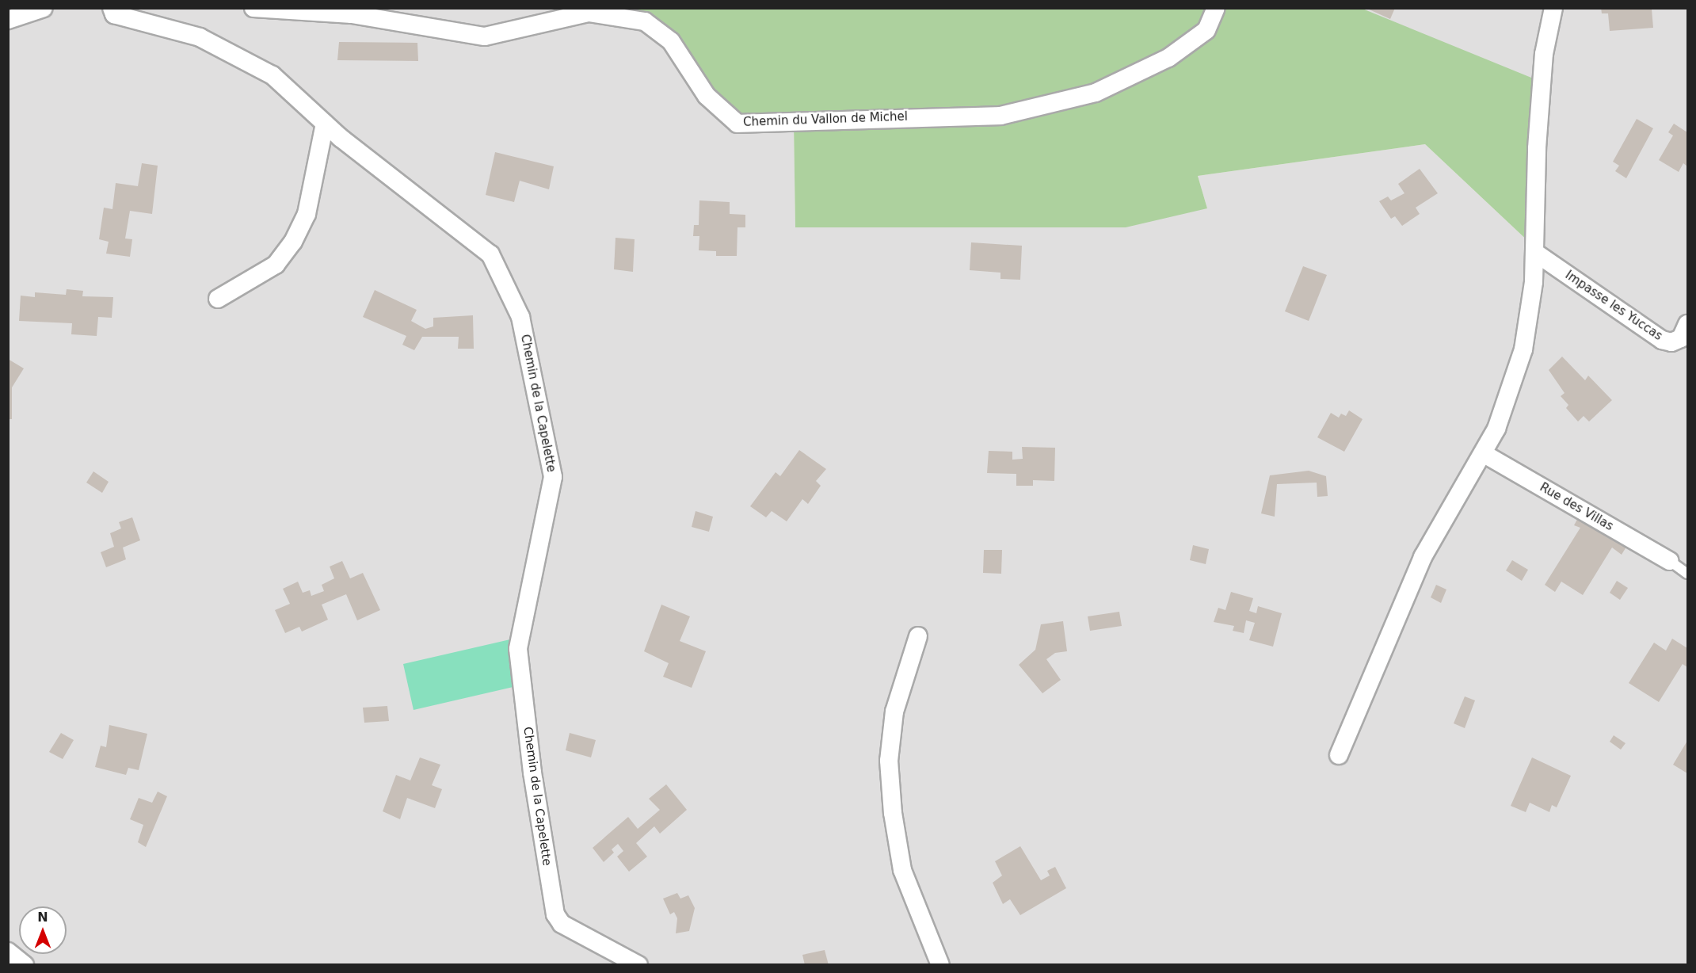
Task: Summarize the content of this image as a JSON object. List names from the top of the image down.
{
  "streets": {
    "street": [
      "Chemin du Vallon de Michel",
      "Impasse les Yuccas",
      "Chemin de la Capelette",
      "Rue des Villas"
    ]
  },
  "north": "top"
}
